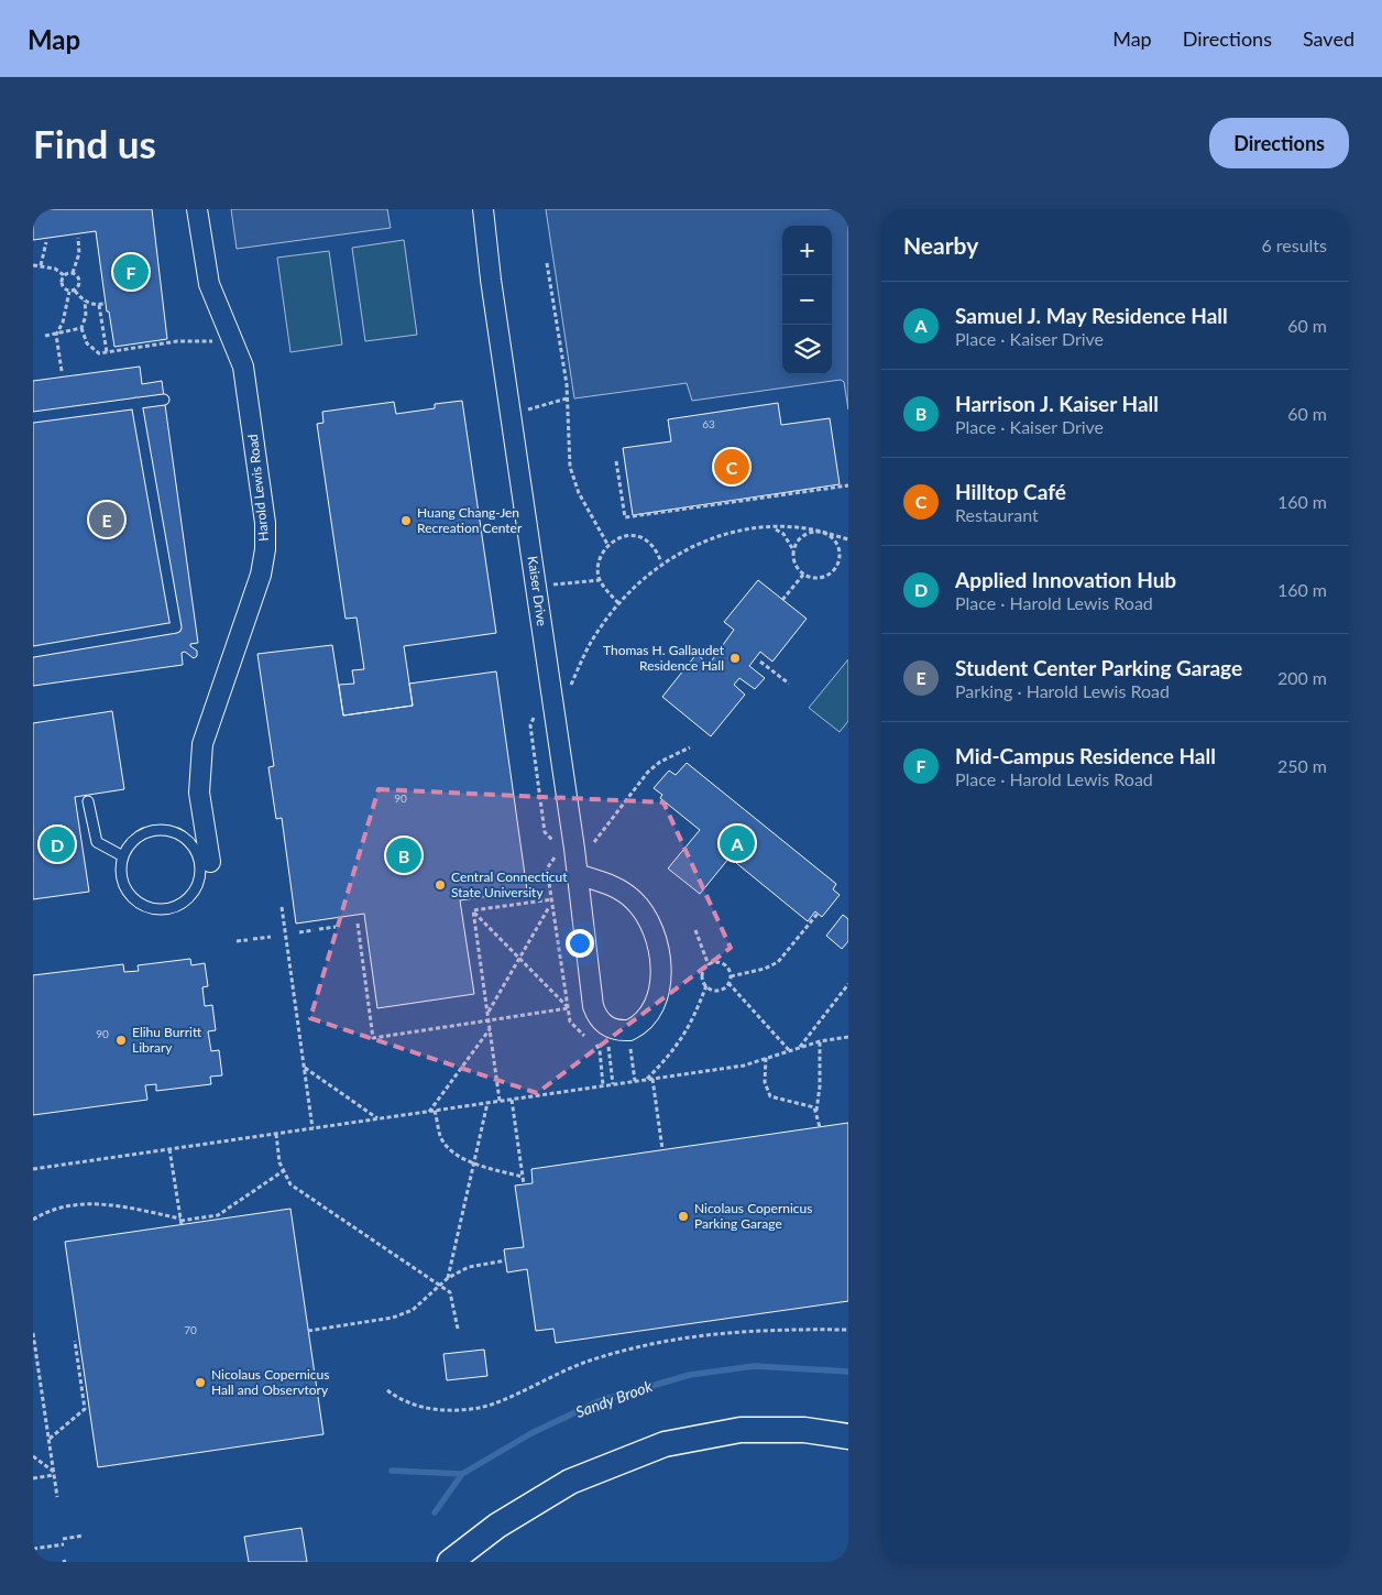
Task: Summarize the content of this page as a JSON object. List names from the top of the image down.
{
  "streets": {
    "street": ["Harold Lewis Road", "Kaiser Drive"]
  },
  "water": ["Sandy Brook"],
  "places": [
    "Huang Chang-Jen Recreation Center",
    "Thomas H. Gallaudet Residence Hall",
    "Central Connecticut State University",
    "Elihu Burritt Library",
    "Nicolaus Copernicus Parking Garage",
    "Nicolaus Copernicus Hall and Observtory"
  ],
  "house_numbers": [
    "63",
    "90",
    "90",
    "70"
  ],
  "page": {
    "header": "Map",
    "nav": ["Map", "Directions", "Saved"],
    "buttons": "Directions",
    "title": "Find us",
    "heading": ["Nearby", "6 results"],
    "map_buttons": ["+", "−"],
    "pins": [
      "F",
      "C",
      "E",
      "A",
      "D",
      "B"
    ],
    "list": [
      {
        "mark": "A",
        "name": "Samuel J. May Residence Hall",
        "note": "Place · Kaiser Drive",
        "value": "60 m"
      },
      {
        "mark": "B",
        "name": "Harrison J. Kaiser Hall",
        "note": "Place · Kaiser Drive",
        "value": "60 m"
      },
      {
        "mark": "C",
        "name": "Hilltop Café",
        "note": "Restaurant",
        "value": "160 m"
      },
      {
        "mark": "D",
        "name": "Applied Innovation Hub",
        "note": "Place · Harold Lewis Road",
        "value": "160 m"
      },
      {
        "mark": "E",
        "name": "Student Center Parking Garage",
        "note": "Parking · Harold Lewis Road",
        "value": "200 m"
      },
      {
        "mark": "F",
        "name": "Mid-Campus Residence Hall",
        "note": "Place · Harold Lewis Road",
        "value": "250 m"
      }
    ]
  }
}
